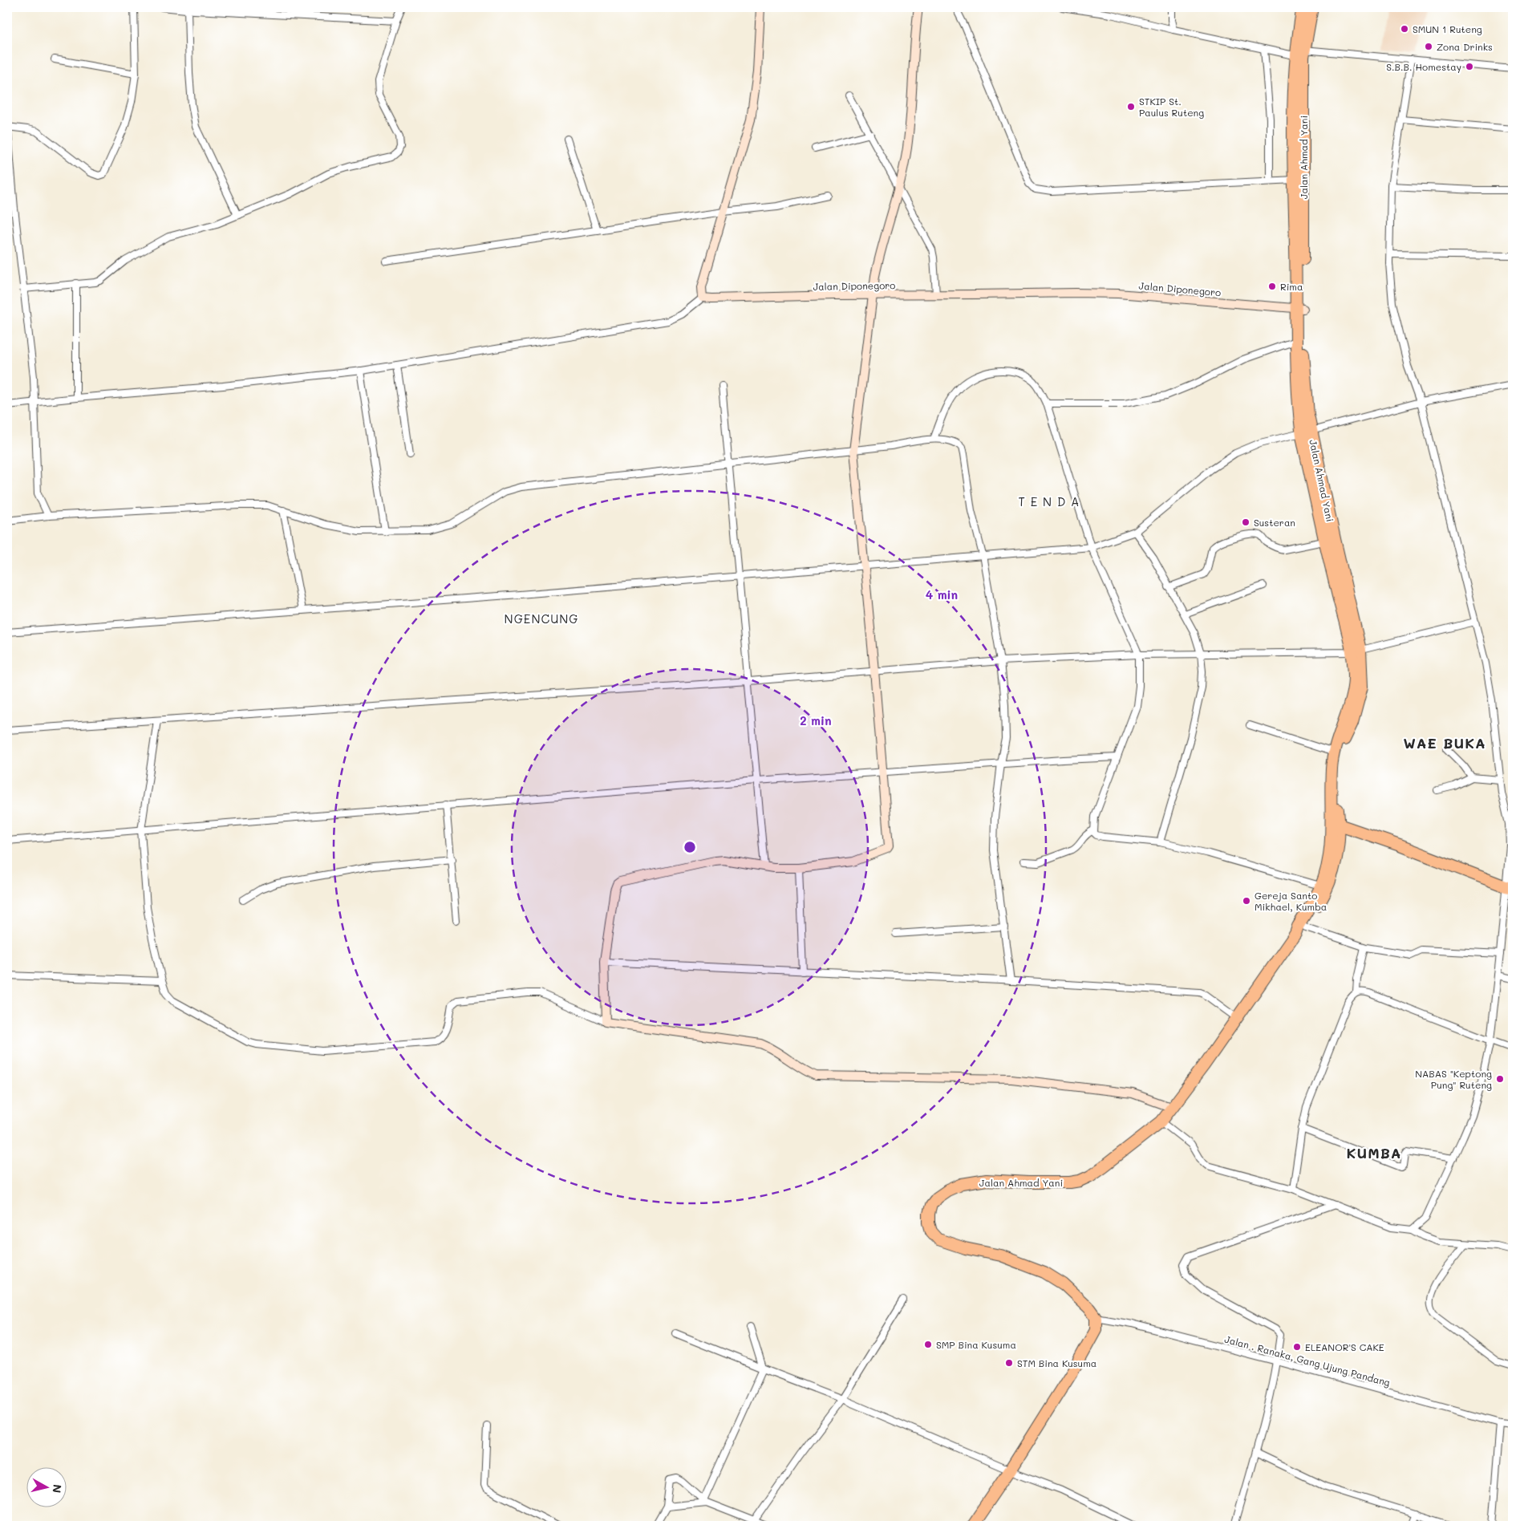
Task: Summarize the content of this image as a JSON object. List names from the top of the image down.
{
  "streets": {
    "highway": ["Jalan Ahmad Yani"],
    "street": ["Jalan Diponegoro", "Jalan . Ranaka, Gang Ujung Pandang"]
  },
  "crossings": [
    ["Jalan Ahmad Yani", "Jalan Diponegoro"],
    ["Jalan Ahmad Yani", "Jalan . Ranaka, Gang Ujung Pandang"]
  ],
  "districts": [
    "T E N D A",
    "NGENCUNG",
    "WAE BUKA",
    "KUMBA"
  ],
  "places": [
    "SMUN 1 Ruteng",
    "Zona Drinks",
    "S.B.B. Homestay",
    "STKIP St. Paulus Ruteng",
    "Rima",
    "Susteran",
    "Gereja Santo Mikhael, Kumba",
    "NABAS \"Keptong Pung\" Ruteng",
    "SMP Bina Kusuma",
    "ELEANOR'S CAKE",
    "STM Bina Kusuma"
  ],
  "north": "right",
  "rings": ["4 min", "2 min"]
}
